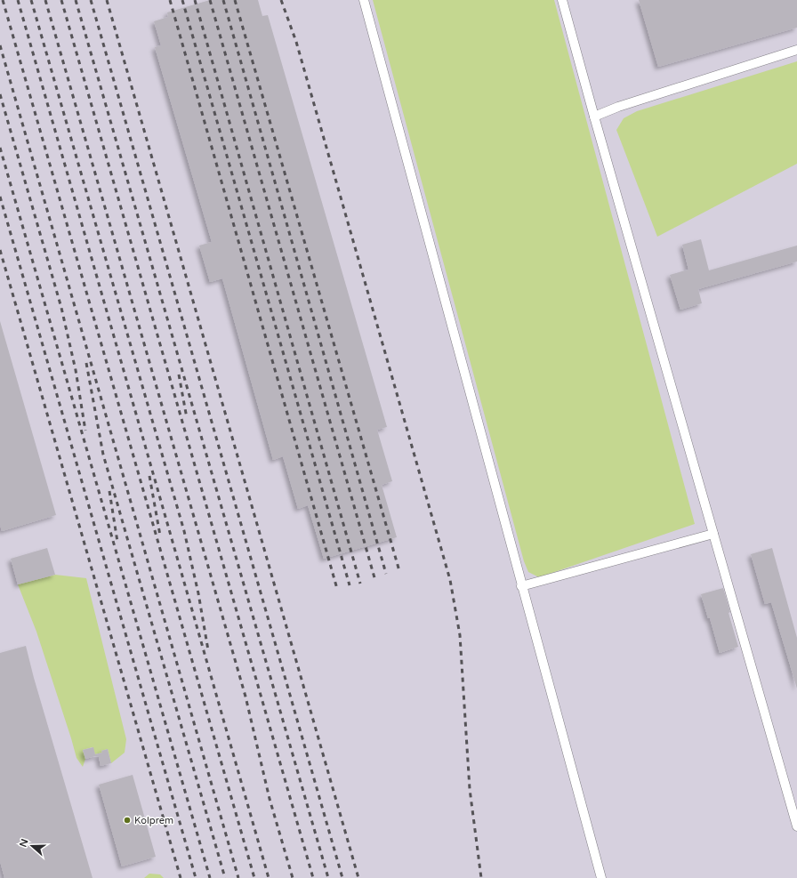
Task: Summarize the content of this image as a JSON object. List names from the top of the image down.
{
  "places": ["Kolprem"],
  "north": "left"
}
